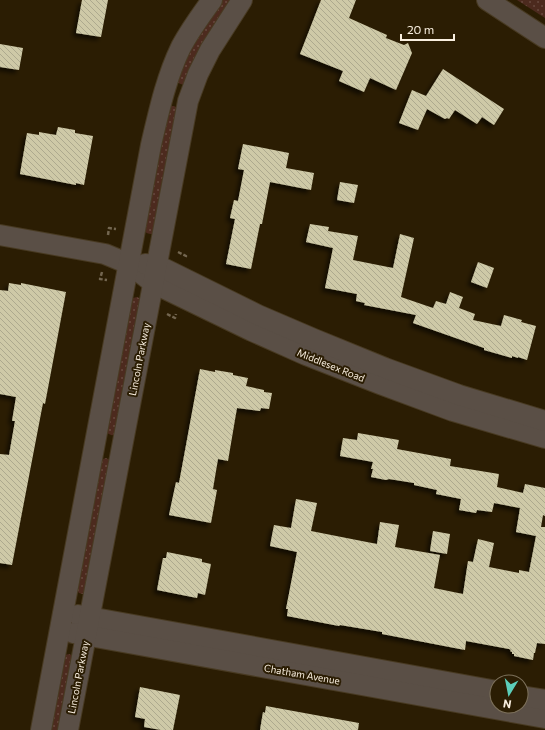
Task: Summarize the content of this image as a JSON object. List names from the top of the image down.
{
  "streets": {
    "street": ["Lincoln Parkway", "Middlesex Road", "Chatham Avenue"]
  },
  "crossings": [
    ["Lincoln Parkway", "Middlesex Road"],
    ["Lincoln Parkway", "Chatham Avenue"]
  ],
  "scale_bar": "20 m",
  "north": "bottom"
}
